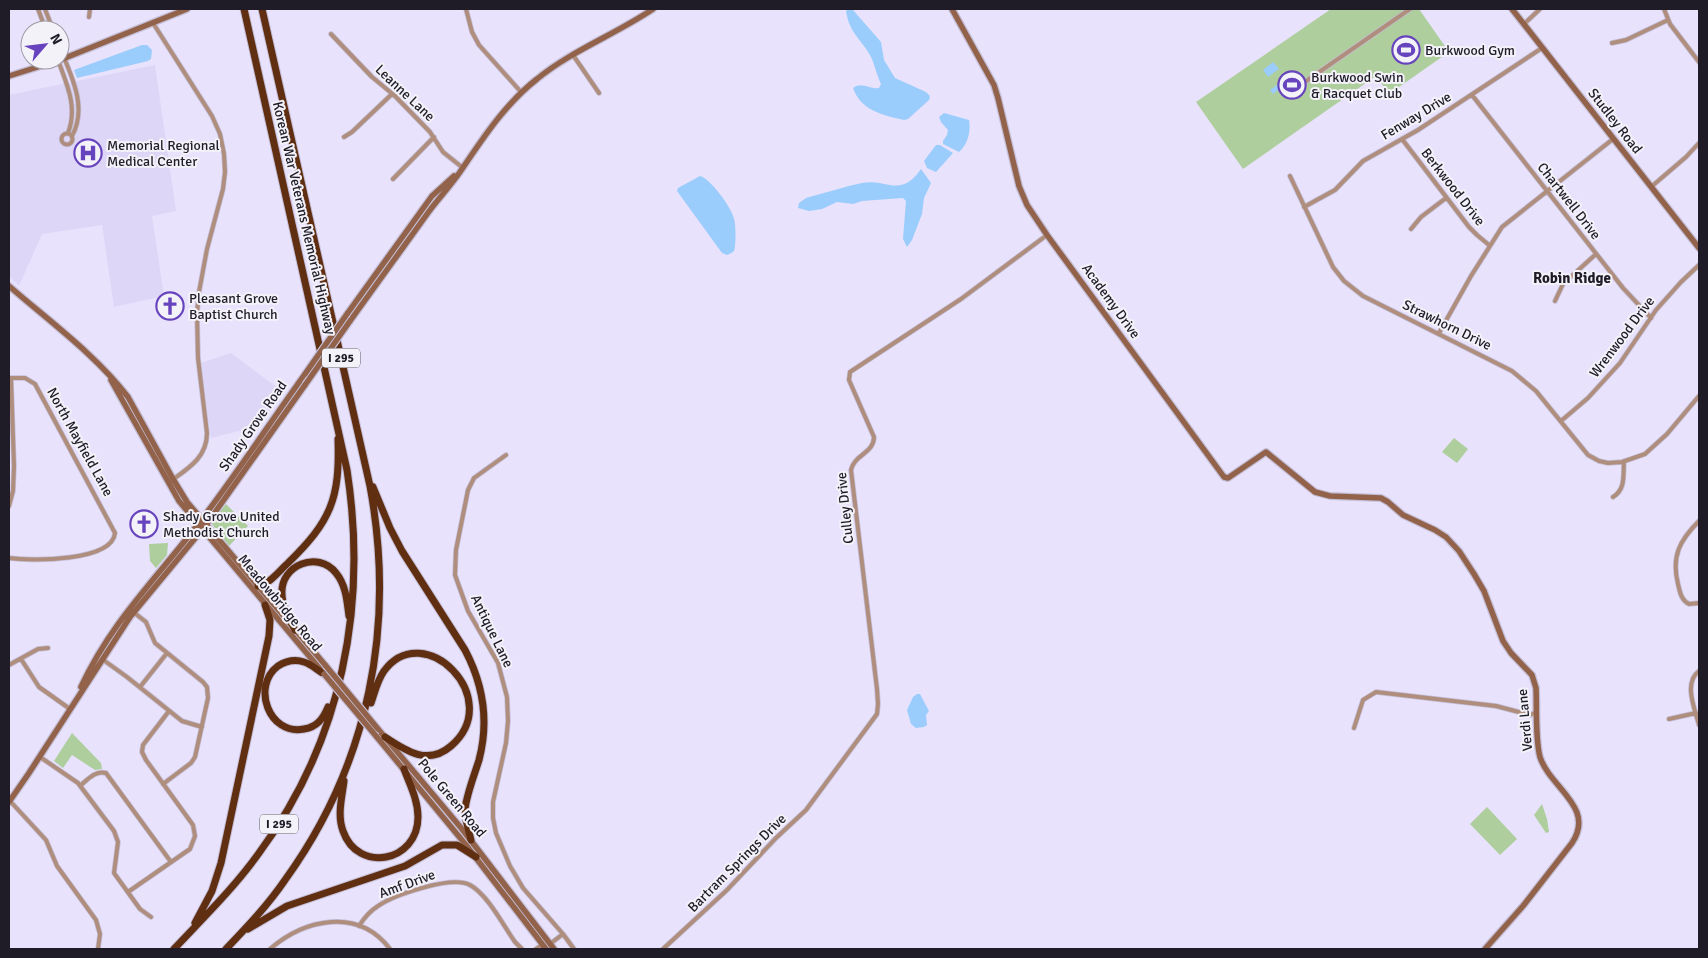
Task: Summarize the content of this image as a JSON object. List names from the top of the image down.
{
  "streets": {
    "highway": ["Korean War Veterans Memorial Highway", "I 295"],
    "main road": [
      "Studley Road",
      "Academy Drive",
      "Shady Grove Road",
      "Meadowbridge Road",
      "Verdi Lane",
      "Pole Green Road"
    ],
    "street": [
      "Leanne Lane",
      "Fenway Drive",
      "Berkwood Drive",
      "Chartwell Drive",
      "Strawhorn Drive",
      "Wrenwood Drive",
      "North Mayfield Lane",
      "Culley Drive",
      "Antique Lane",
      "Bartram Springs Drive",
      "Amf Drive"
    ]
  },
  "crossings": [
    ["Leanne Lane", "Shady Grove Road"],
    ["Fenway Drive", "Studley Road"],
    ["Fenway Drive", "Berkwood Drive"],
    ["Fenway Drive", "Chartwell Drive"],
    ["Fenway Drive", "Strawhorn Drive"],
    ["Chartwell Drive", "Wrenwood Drive"],
    ["Academy Drive", "Culley Drive"],
    ["Academy Drive", "Verdi Lane"],
    ["Strawhorn Drive", "Wrenwood Drive"],
    ["Shady Grove Road", "Meadowbridge Road"],
    ["Culley Drive", "Bartram Springs Drive"],
    ["Meadowbridge Road", "Pole Green Road"]
  ],
  "districts": ["Robin Ridge"],
  "places": {
    "sports": ["Burkwood Gym", "Burkwood Swin & Racquet Club"],
    "hospital": ["Memorial Regional Medical Center"],
    "church": ["Pleasant Grove Baptist Church", "Shady Grove United Methodist Church"]
  },
  "north": "top right"
}
